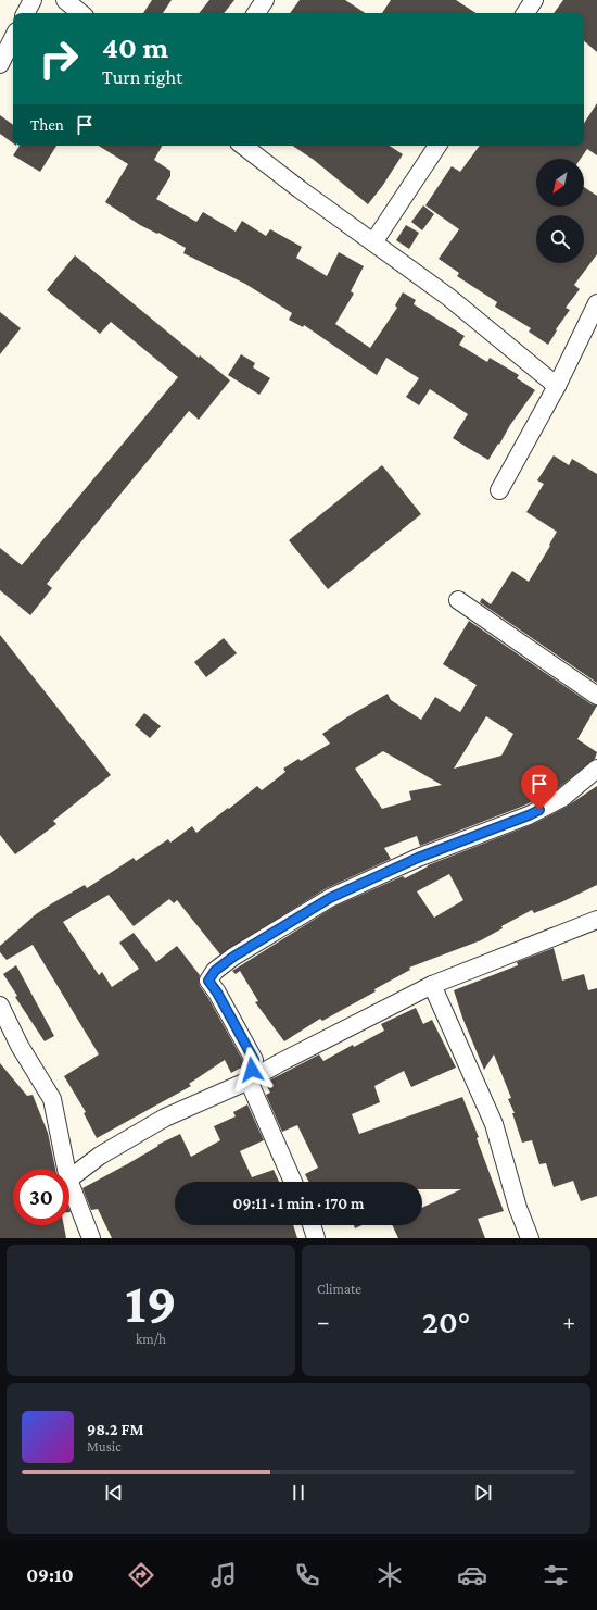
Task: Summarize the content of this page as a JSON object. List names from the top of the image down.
{
  "north": "bottom left",
  "page": {
    "turn": ["40 m", "Turn right"],
    "then": "Then",
    "limit": "30",
    "trip": "09:11 · 1 min · 170 m",
    "tile": [
      ["19", "km/h"],
      "Climate"
    ],
    "heat": ["−", "20°", "+"],
    "song": ["98.2 FM", "Music"],
    "tabs": "09:10"
  }
}
